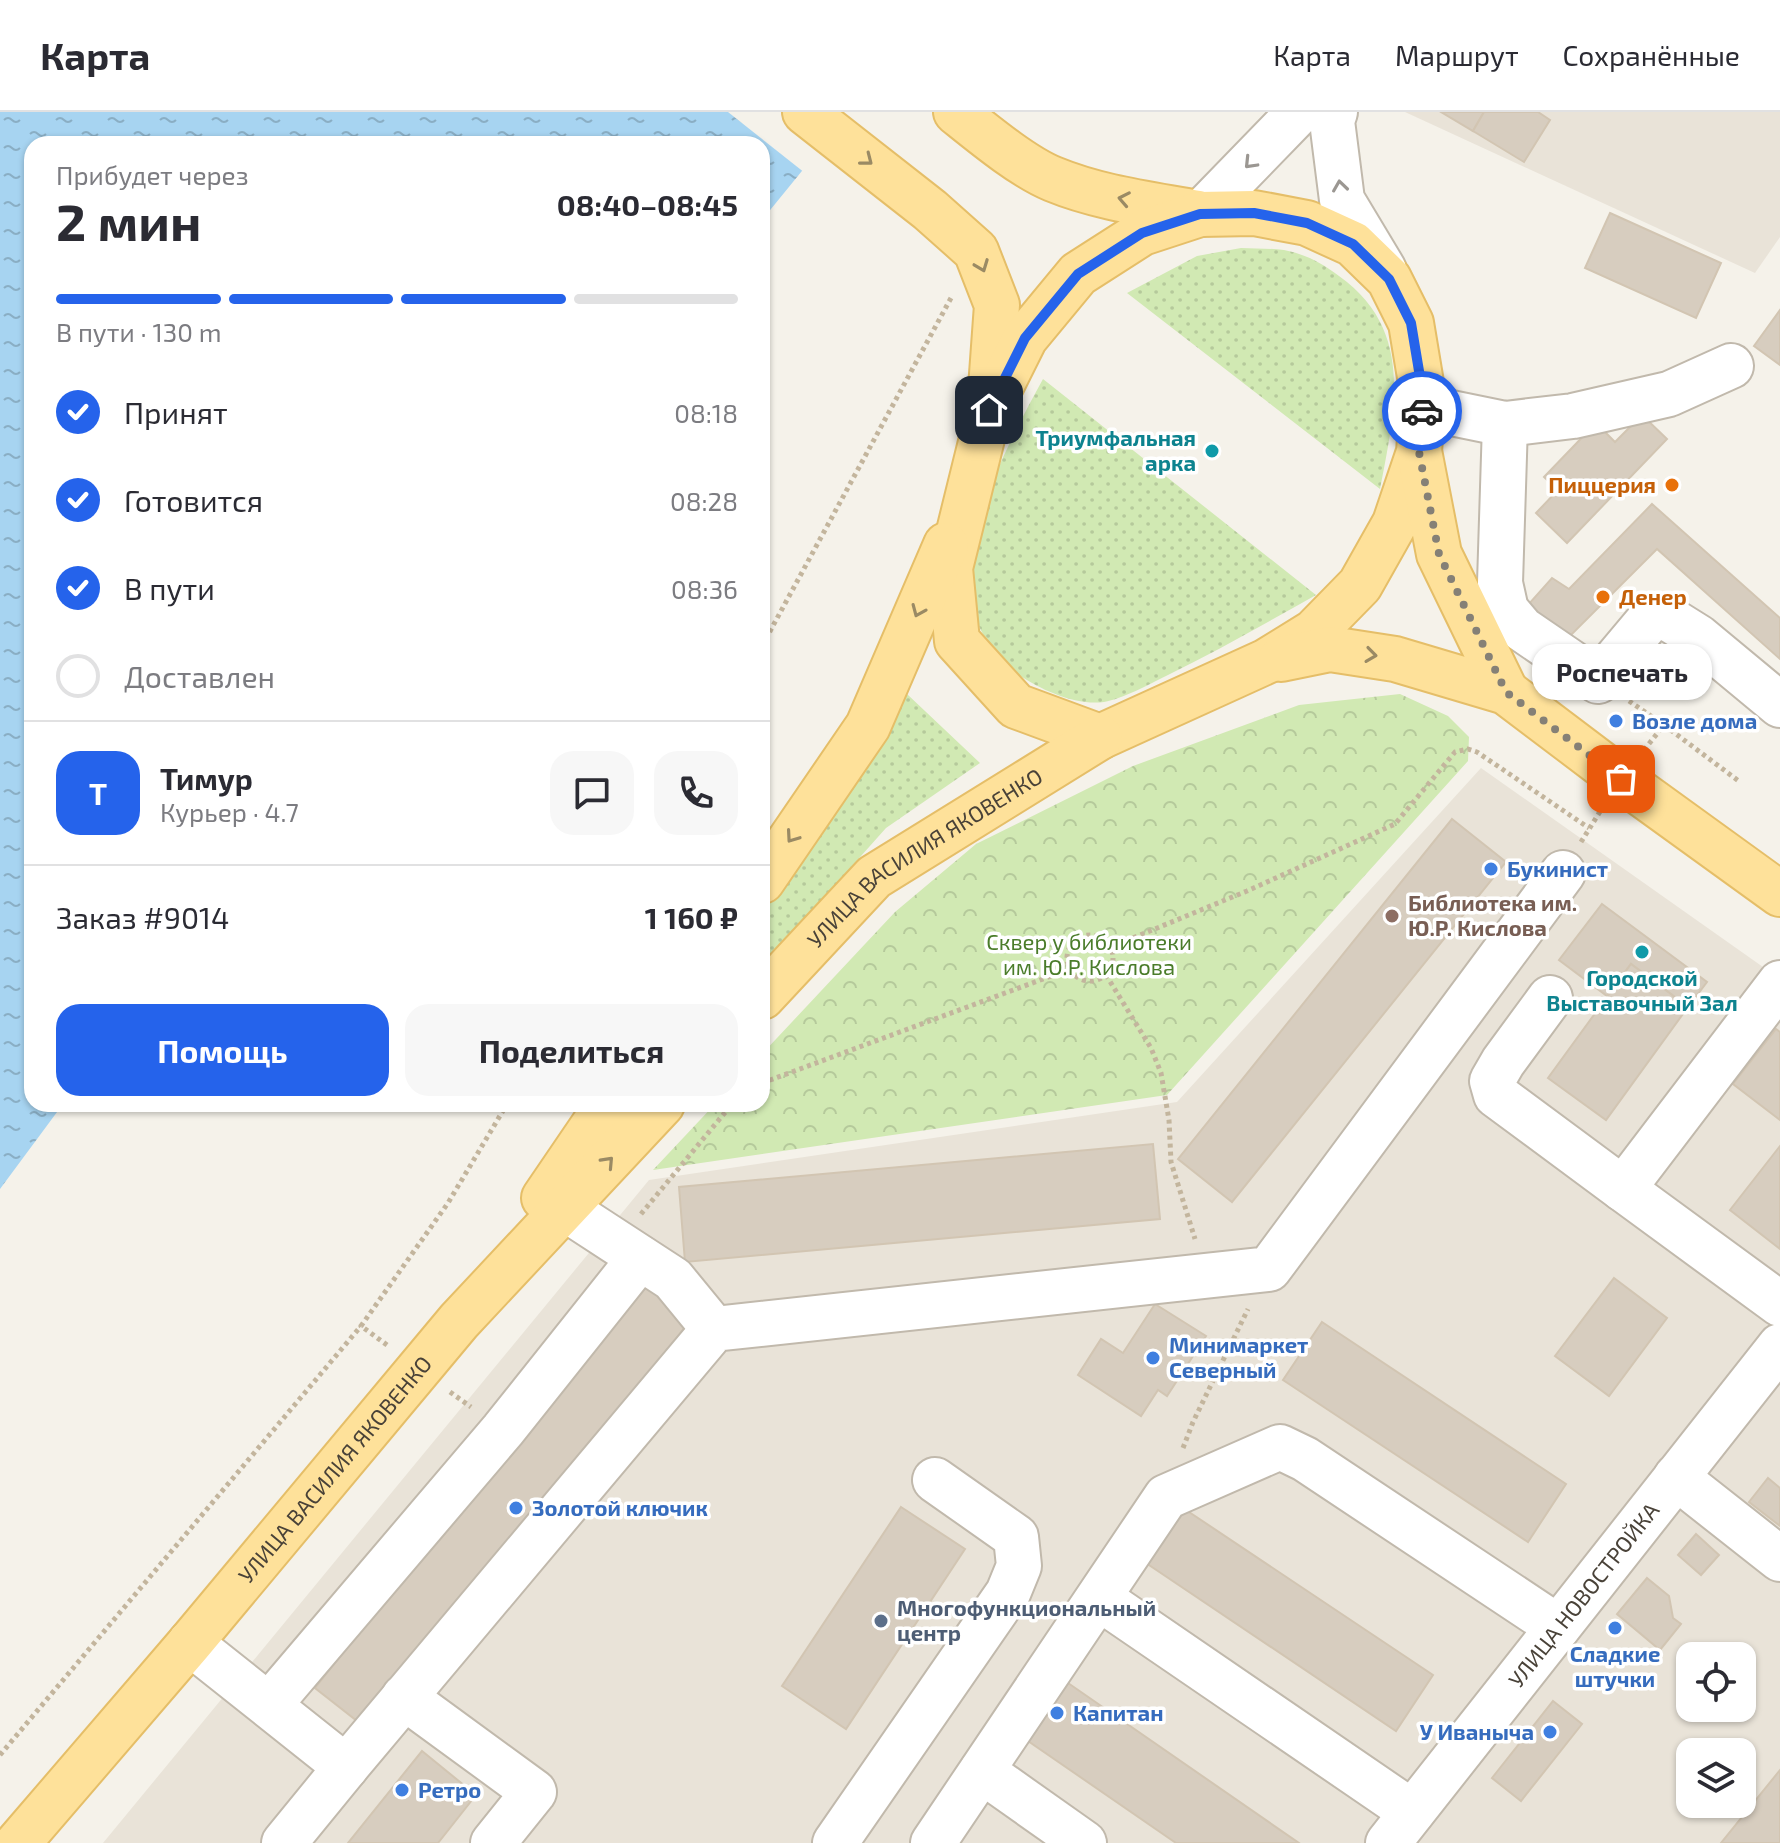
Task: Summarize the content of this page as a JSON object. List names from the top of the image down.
{
  "streets": {
    "main road": ["УЛИЦА ВАСИЛИЯ ЯКОВЕНКО"],
    "street": ["УЛИЦА НОВОСТРОЙКА"]
  },
  "parks": ["Сквер у библиотеки им. Ю.Р. Кислова"],
  "places": [
    "Триумфальная арка",
    "Пиццерия",
    "Денер",
    "Возле дома",
    "Роспечать",
    "Букинист",
    "Библиотека им. Ю.Р. Кислова",
    "Городской Выставочный Зал",
    "Минимаркет Северный",
    "Золотой ключик",
    "Многофункциональный центр",
    "Сладкие штучки",
    "Капитан",
    "У Иваныча",
    "Ретро"
  ],
  "page": {
    "header": "Карта",
    "nav": ["Карта", "Маршрут", "Сохранённые"],
    "heading": ["2 мин", "Прибудет через", "08:40–08:45"],
    "panel": [
      "Тимур",
      "Курьер · 4.7",
      "Заказ #9014",
      "1 160 ₽"
    ],
    "bar": "В пути · 130 m",
    "list": [
      ["Принят", "08:18"],
      ["Готовится", "08:28"],
      ["В пути", "08:36"],
      "Доставлен"
    ],
    "bubble": "Роспечать",
    "round": "Т",
    "buttons": ["Помощь", "Поделиться"]
  }
}
